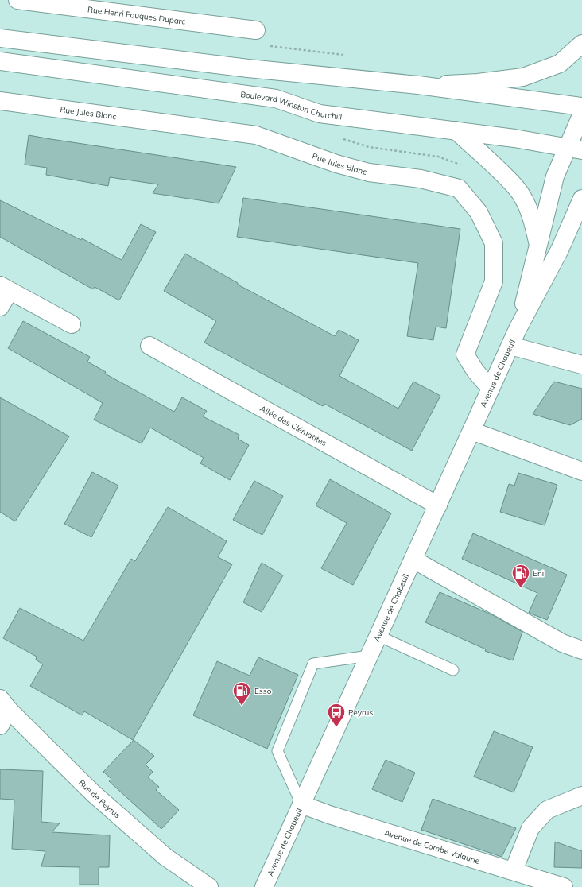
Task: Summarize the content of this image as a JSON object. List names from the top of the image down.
{
  "streets": {
    "main road": [
      "Rue Henri Fouques Duparc",
      "Boulevard Winston Churchill",
      "Rue Jules Blanc",
      "Avenue de Chabeuil",
      "Allée des Clématites",
      "Rue de Peyrus",
      "Avenue de Combe Valaurie"
    ]
  },
  "crossings": [
    ["Boulevard Winston Churchill", "Avenue de Chabeuil"],
    ["Rue Jules Blanc", "Avenue de Chabeuil"],
    ["Avenue de Chabeuil", "Allée des Clématites"],
    ["Avenue de Chabeuil", "Avenue de Combe Valaurie"]
  ],
  "places": {
    "fuel station": ["Eni", "Esso"],
    "bus stop": ["Peyrus"]
  }
}
